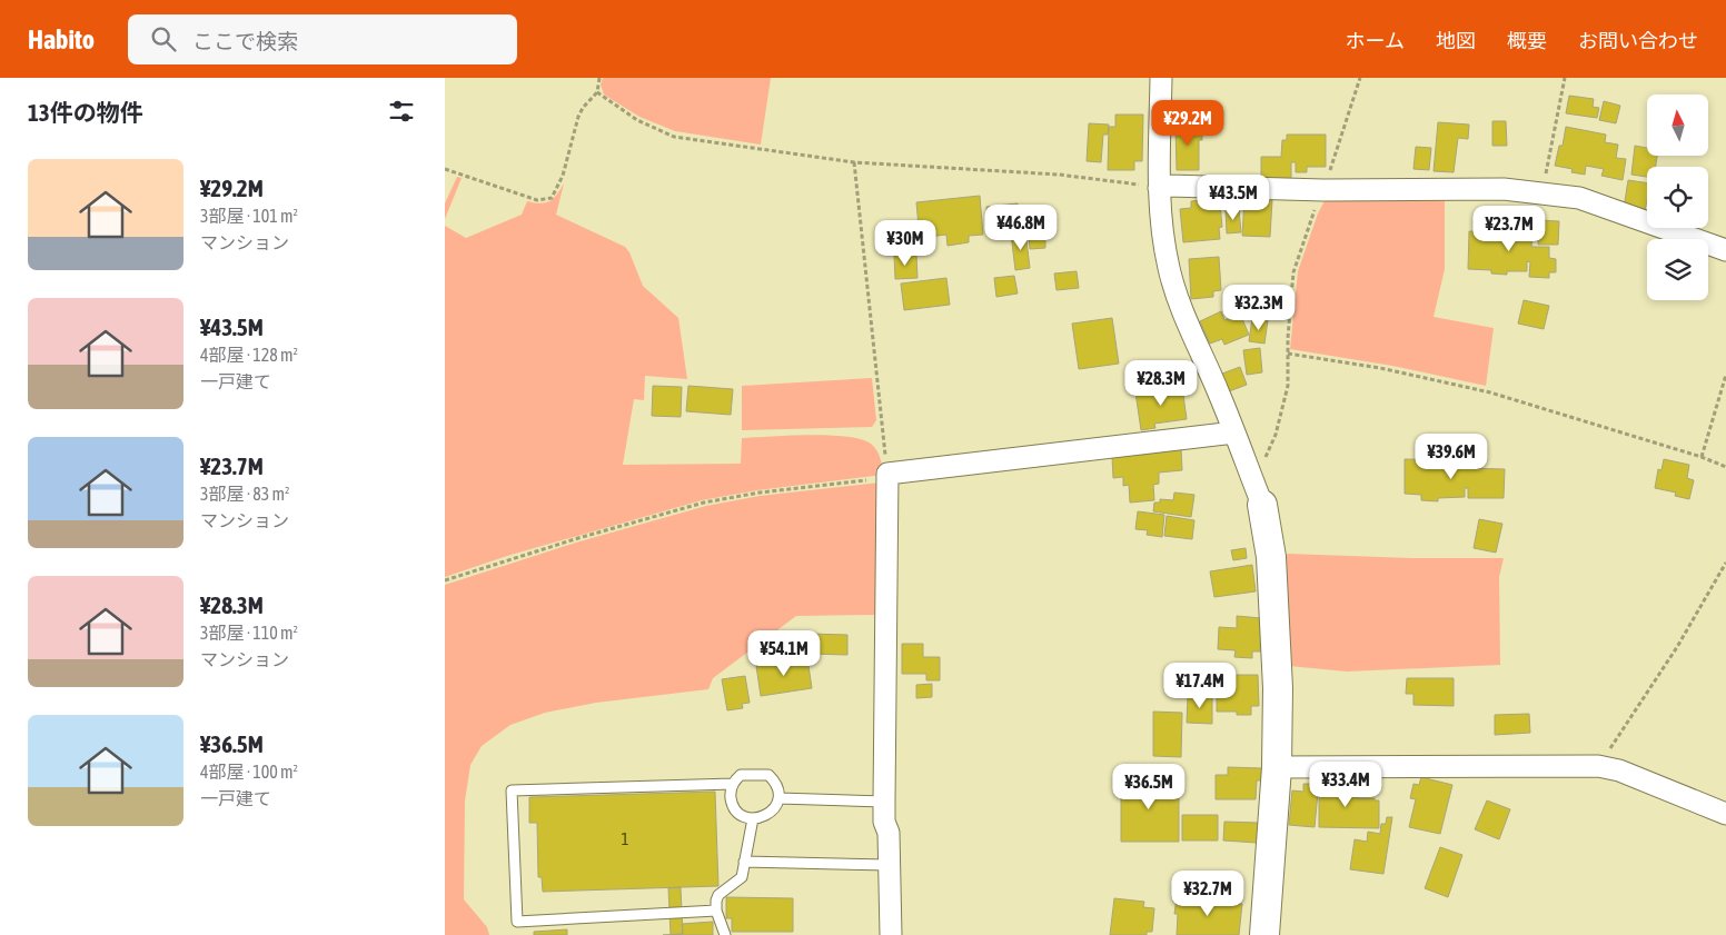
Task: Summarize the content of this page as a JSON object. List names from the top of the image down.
{
  "house_numbers": ["1"],
  "north": "top",
  "page": {
    "header": "Habito",
    "search": "ここで検索",
    "nav": [
      "ホーム",
      "地図",
      "概要",
      "お問い合わせ"
    ],
    "heading": "13件の物件",
    "price": [
      "¥29.2M",
      "¥43.5M",
      "¥46.8M",
      "¥23.7M",
      "¥30M",
      "¥32.3M",
      "¥28.3M",
      "¥39.6M",
      "¥54.1M",
      "¥17.4M",
      "¥33.4M",
      "¥36.5M",
      "¥32.7M"
    ],
    "list": [
      {
        "name": "¥29.2M",
        "note": "3部屋 · 101 m² · マンション"
      },
      {
        "name": "¥43.5M",
        "note": "4部屋 · 128 m² · 一戸建て"
      },
      {
        "name": "¥23.7M",
        "note": "3部屋 · 83 m² · マンション"
      },
      {
        "name": "¥28.3M",
        "note": "3部屋 · 110 m² · マンション"
      },
      {
        "name": "¥36.5M",
        "note": "4部屋 · 100 m² · 一戸建て"
      }
    ]
  }
}
